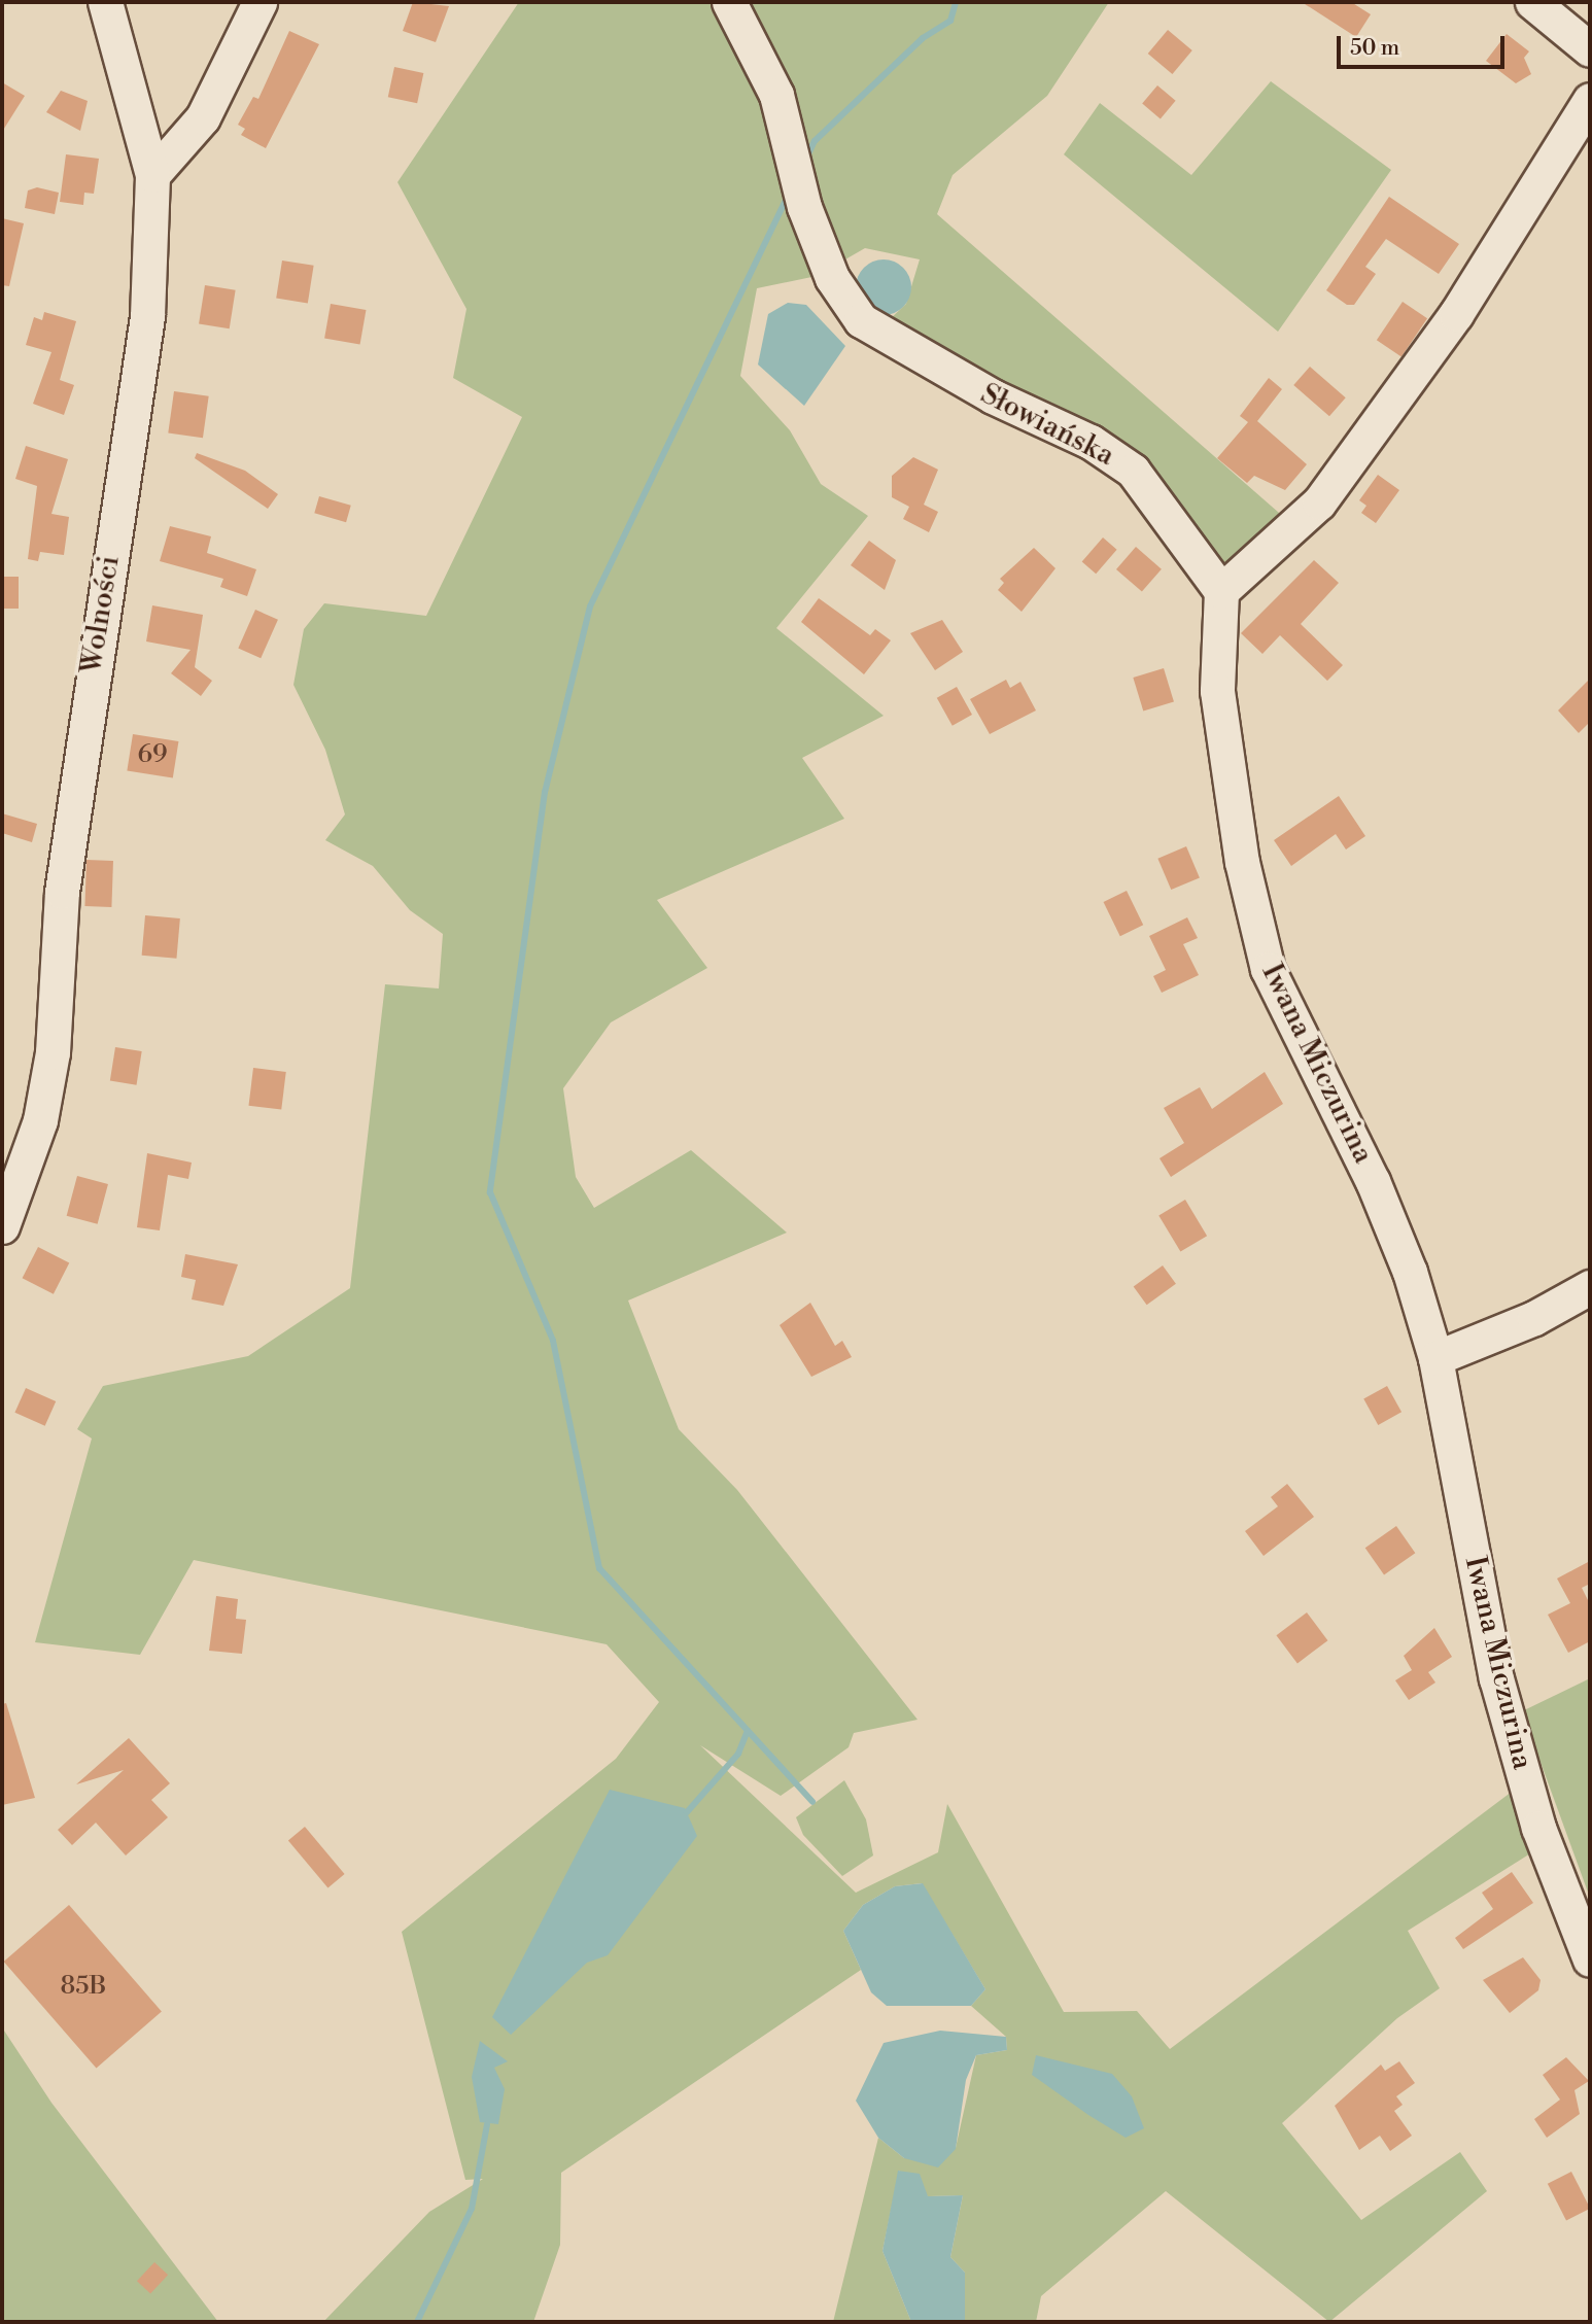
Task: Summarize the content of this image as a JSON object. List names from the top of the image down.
{
  "streets": {
    "street": ["Słowiańska", "Wolności", "Iwana Miczurina"]
  },
  "crossings": [
    ["Słowiańska", "Iwana Miczurina"]
  ],
  "house_numbers": ["69", "85B"],
  "scale_bar": "50 m"
}
